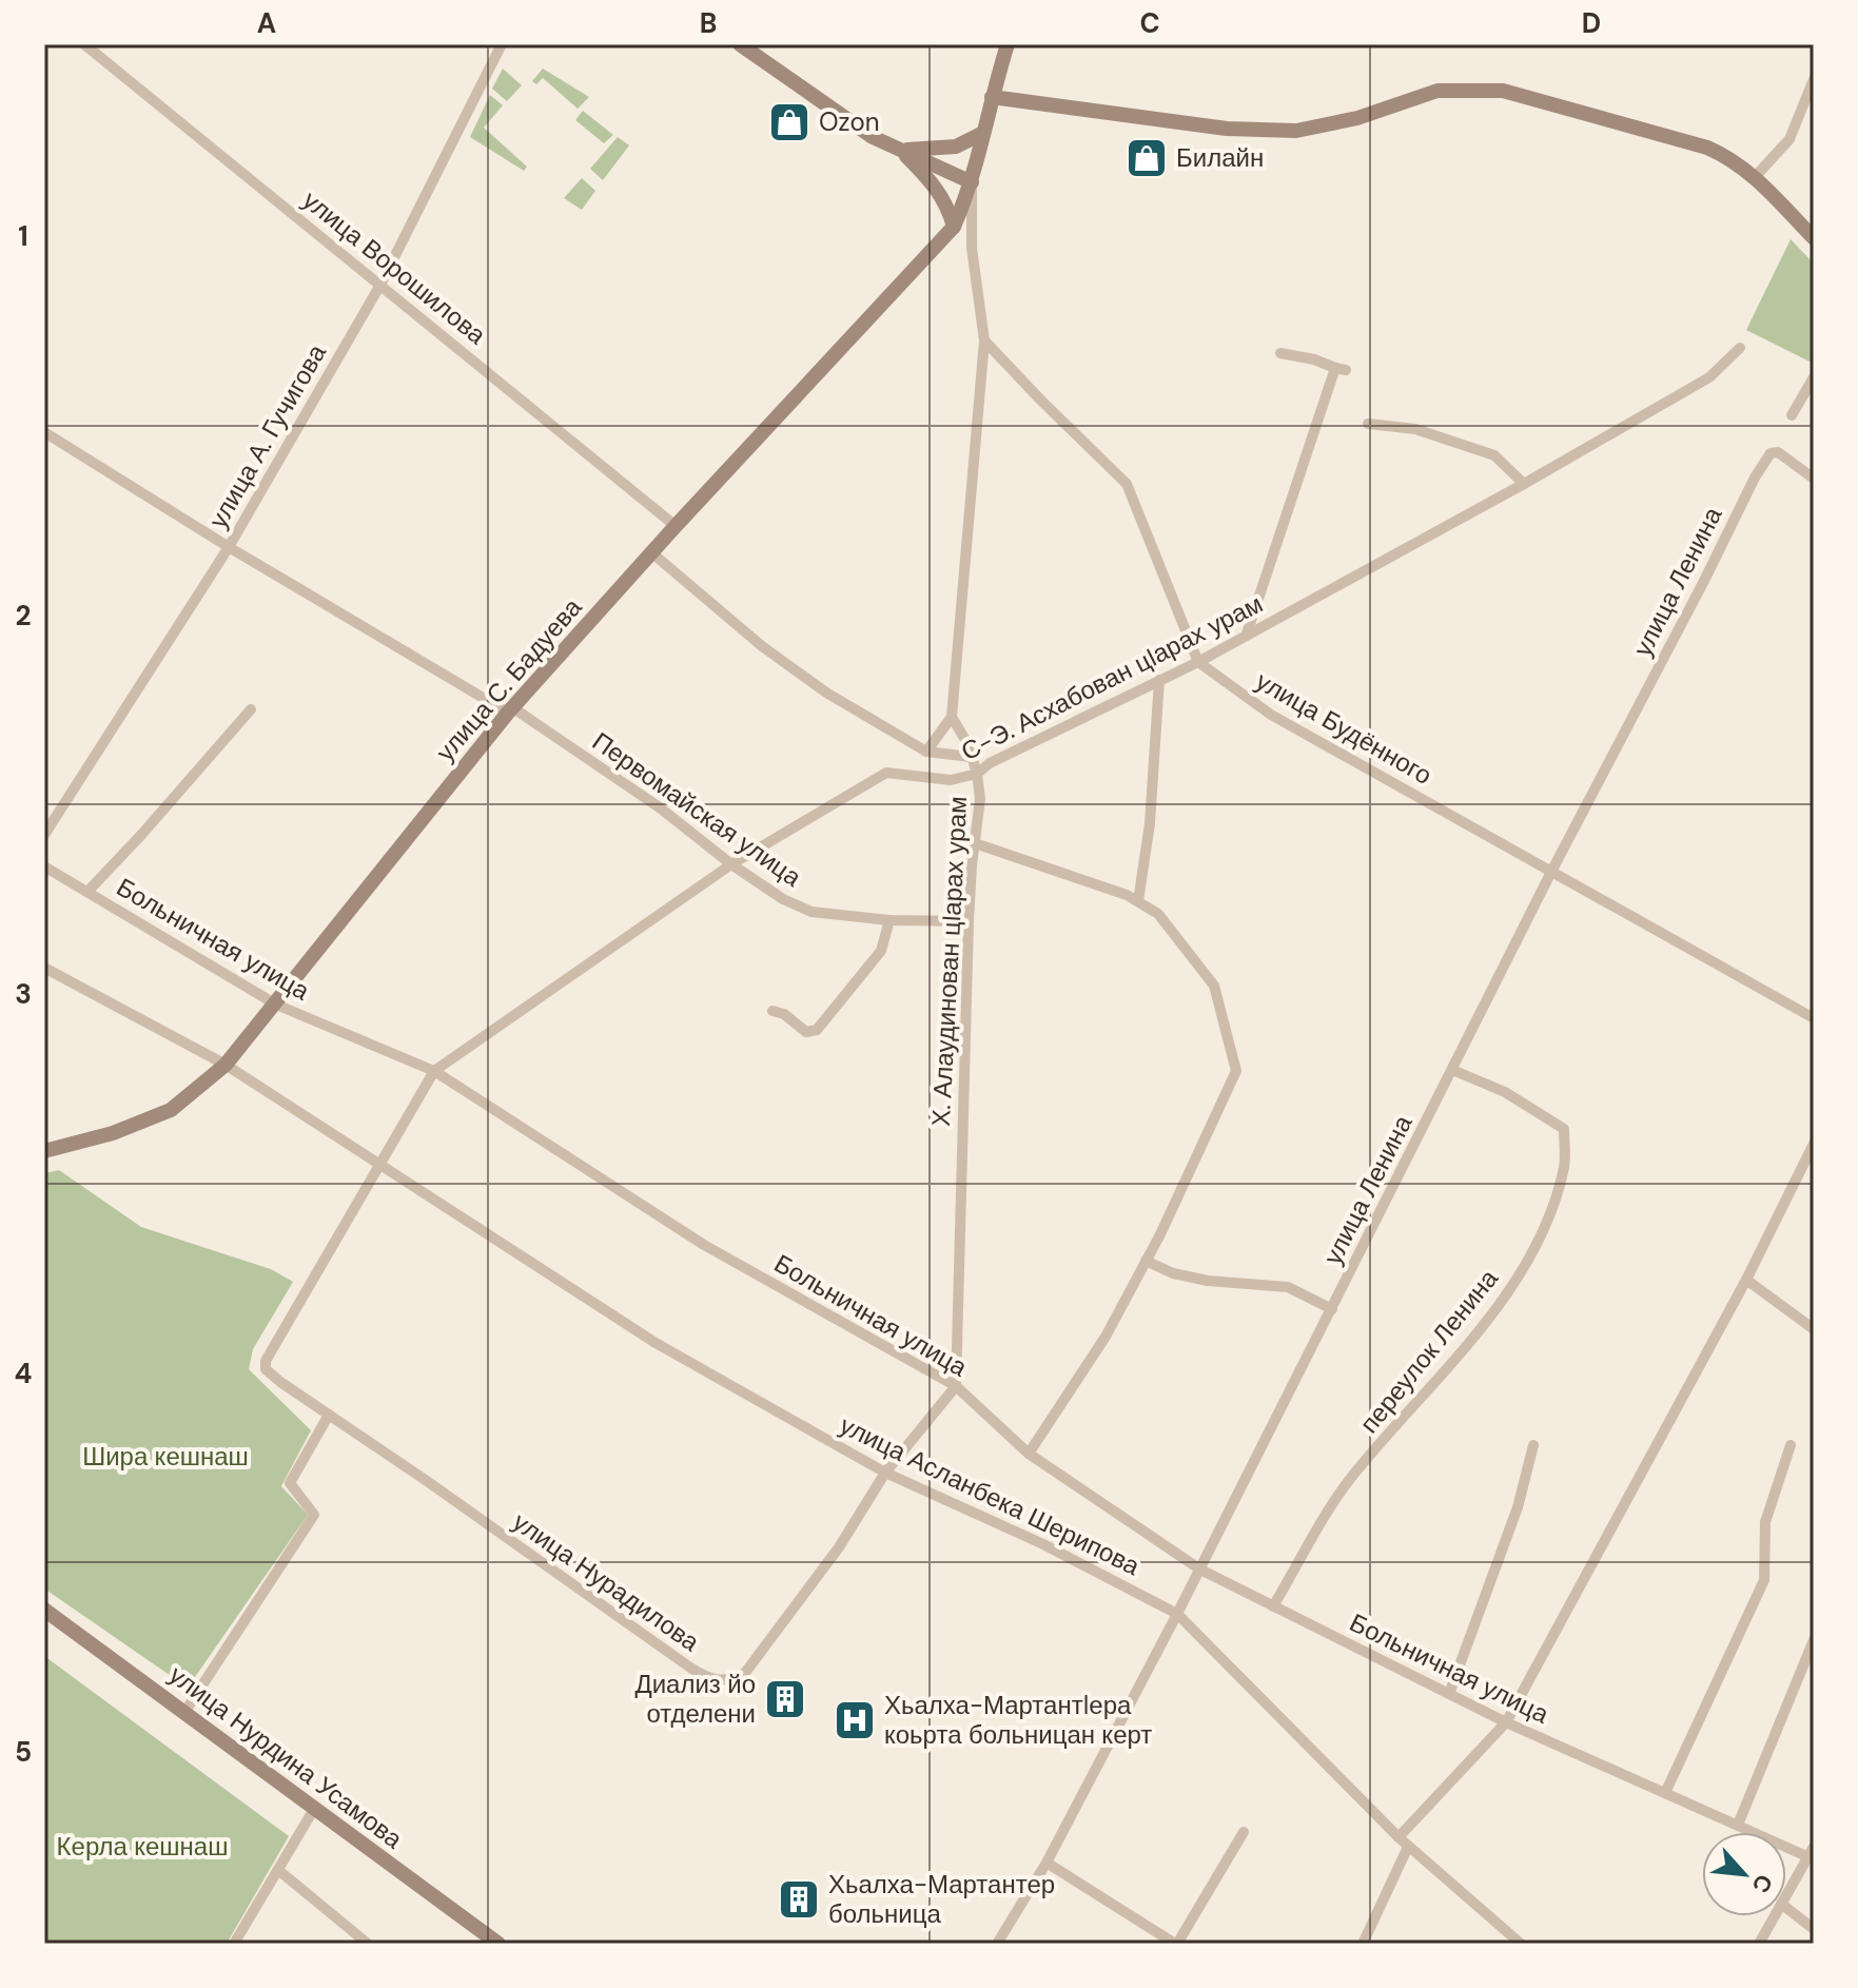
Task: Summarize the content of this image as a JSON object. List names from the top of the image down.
{
  "streets": {
    "main road": ["улица С. Бадуева", "улица Нурдина Усамова"],
    "street": [
      "улица Ворошилова",
      "улица А. Гучигова",
      "улица Ленина",
      "С-Э. Асхабован цIарах урам",
      "улица Будённого",
      "Первомайская улица",
      "Больничная улица",
      "Х. Алаудинован цIарах урам",
      "переулок Ленина",
      "улица Асланбека Шерипова",
      "улица Нурадилова"
    ]
  },
  "crossings": [
    ["улица Ворошилова", "улица А. Гучигова"],
    ["улица Ворошилова", "улица С. Бадуева"],
    ["улица А. Гучигова", "Первомайская улица"],
    ["улица Ленина", "улица Будённого"],
    ["улица Ленина", "Больничная улица"],
    ["улица Ленина", "переулок Ленина"],
    ["улица Ленина", "улица Асланбека Шерипова"],
    ["С-Э. Асхабован цIарах урам", "улица Будённого"],
    ["С-Э. Асхабован цIарах урам", "Первомайская улица"],
    ["С-Э. Асхабован цIарах урам", "Больничная улица"],
    ["С-Э. Асхабован цIарах урам", "Х. Алаудинован цIарах урам"],
    ["С-Э. Асхабован цIарах урам", "улица Асланбека Шерипова"],
    ["С-Э. Асхабован цIарах урам", "улица Нурадилова"],
    ["улица С. Бадуева", "Первомайская улица"],
    ["улица С. Бадуева", "Больничная улица"],
    ["улица С. Бадуева", "улица Асланбека Шерипова"],
    ["Первомайская улица", "Х. Алаудинован цIарах урам"],
    ["Больничная улица", "Х. Алаудинован цIарах урам"],
    ["Больничная улица", "переулок Ленина"],
    ["улица Асланбека Шерипова", "улица Нурадилова"]
  ],
  "parks": ["Шира кешнаш", "Керла кешнаш"],
  "places": {
    "shop": ["Ozon", "Билайн"],
    "building": ["Диализ йо отделени", "Хьалха-Мартантер больница"],
    "hospital": ["Хьалха-МартантIера коьрта больницан керт"]
  },
  "north": "bottom right",
  "grid": {
    "columns": [
      "A",
      "B",
      "C",
      "D"
    ],
    "rows": [
      "1",
      "2",
      "3",
      "4",
      "5"
    ]
  }
}
